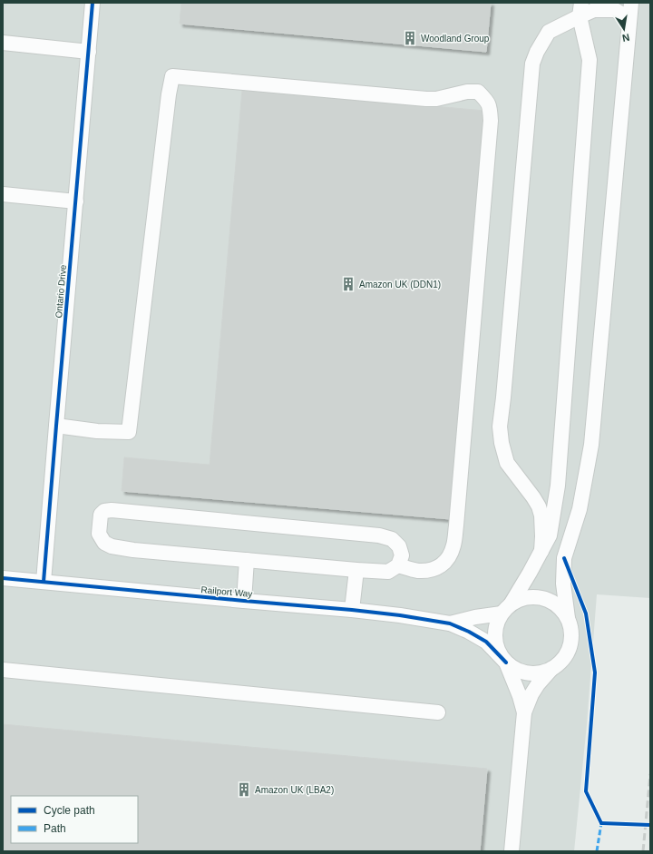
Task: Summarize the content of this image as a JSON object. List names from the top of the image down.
{
  "streets": {
    "street": ["Ontario Drive", "Railport Way"]
  },
  "crossings": [
    ["Ontario Drive", "Railport Way"]
  ],
  "places": {
    "building": ["Woodland Group", "Amazon UK (DDN1)", "Amazon UK (LBA2)"]
  },
  "legend": ["Cycle path", "Path"],
  "north": "bottom"
}
